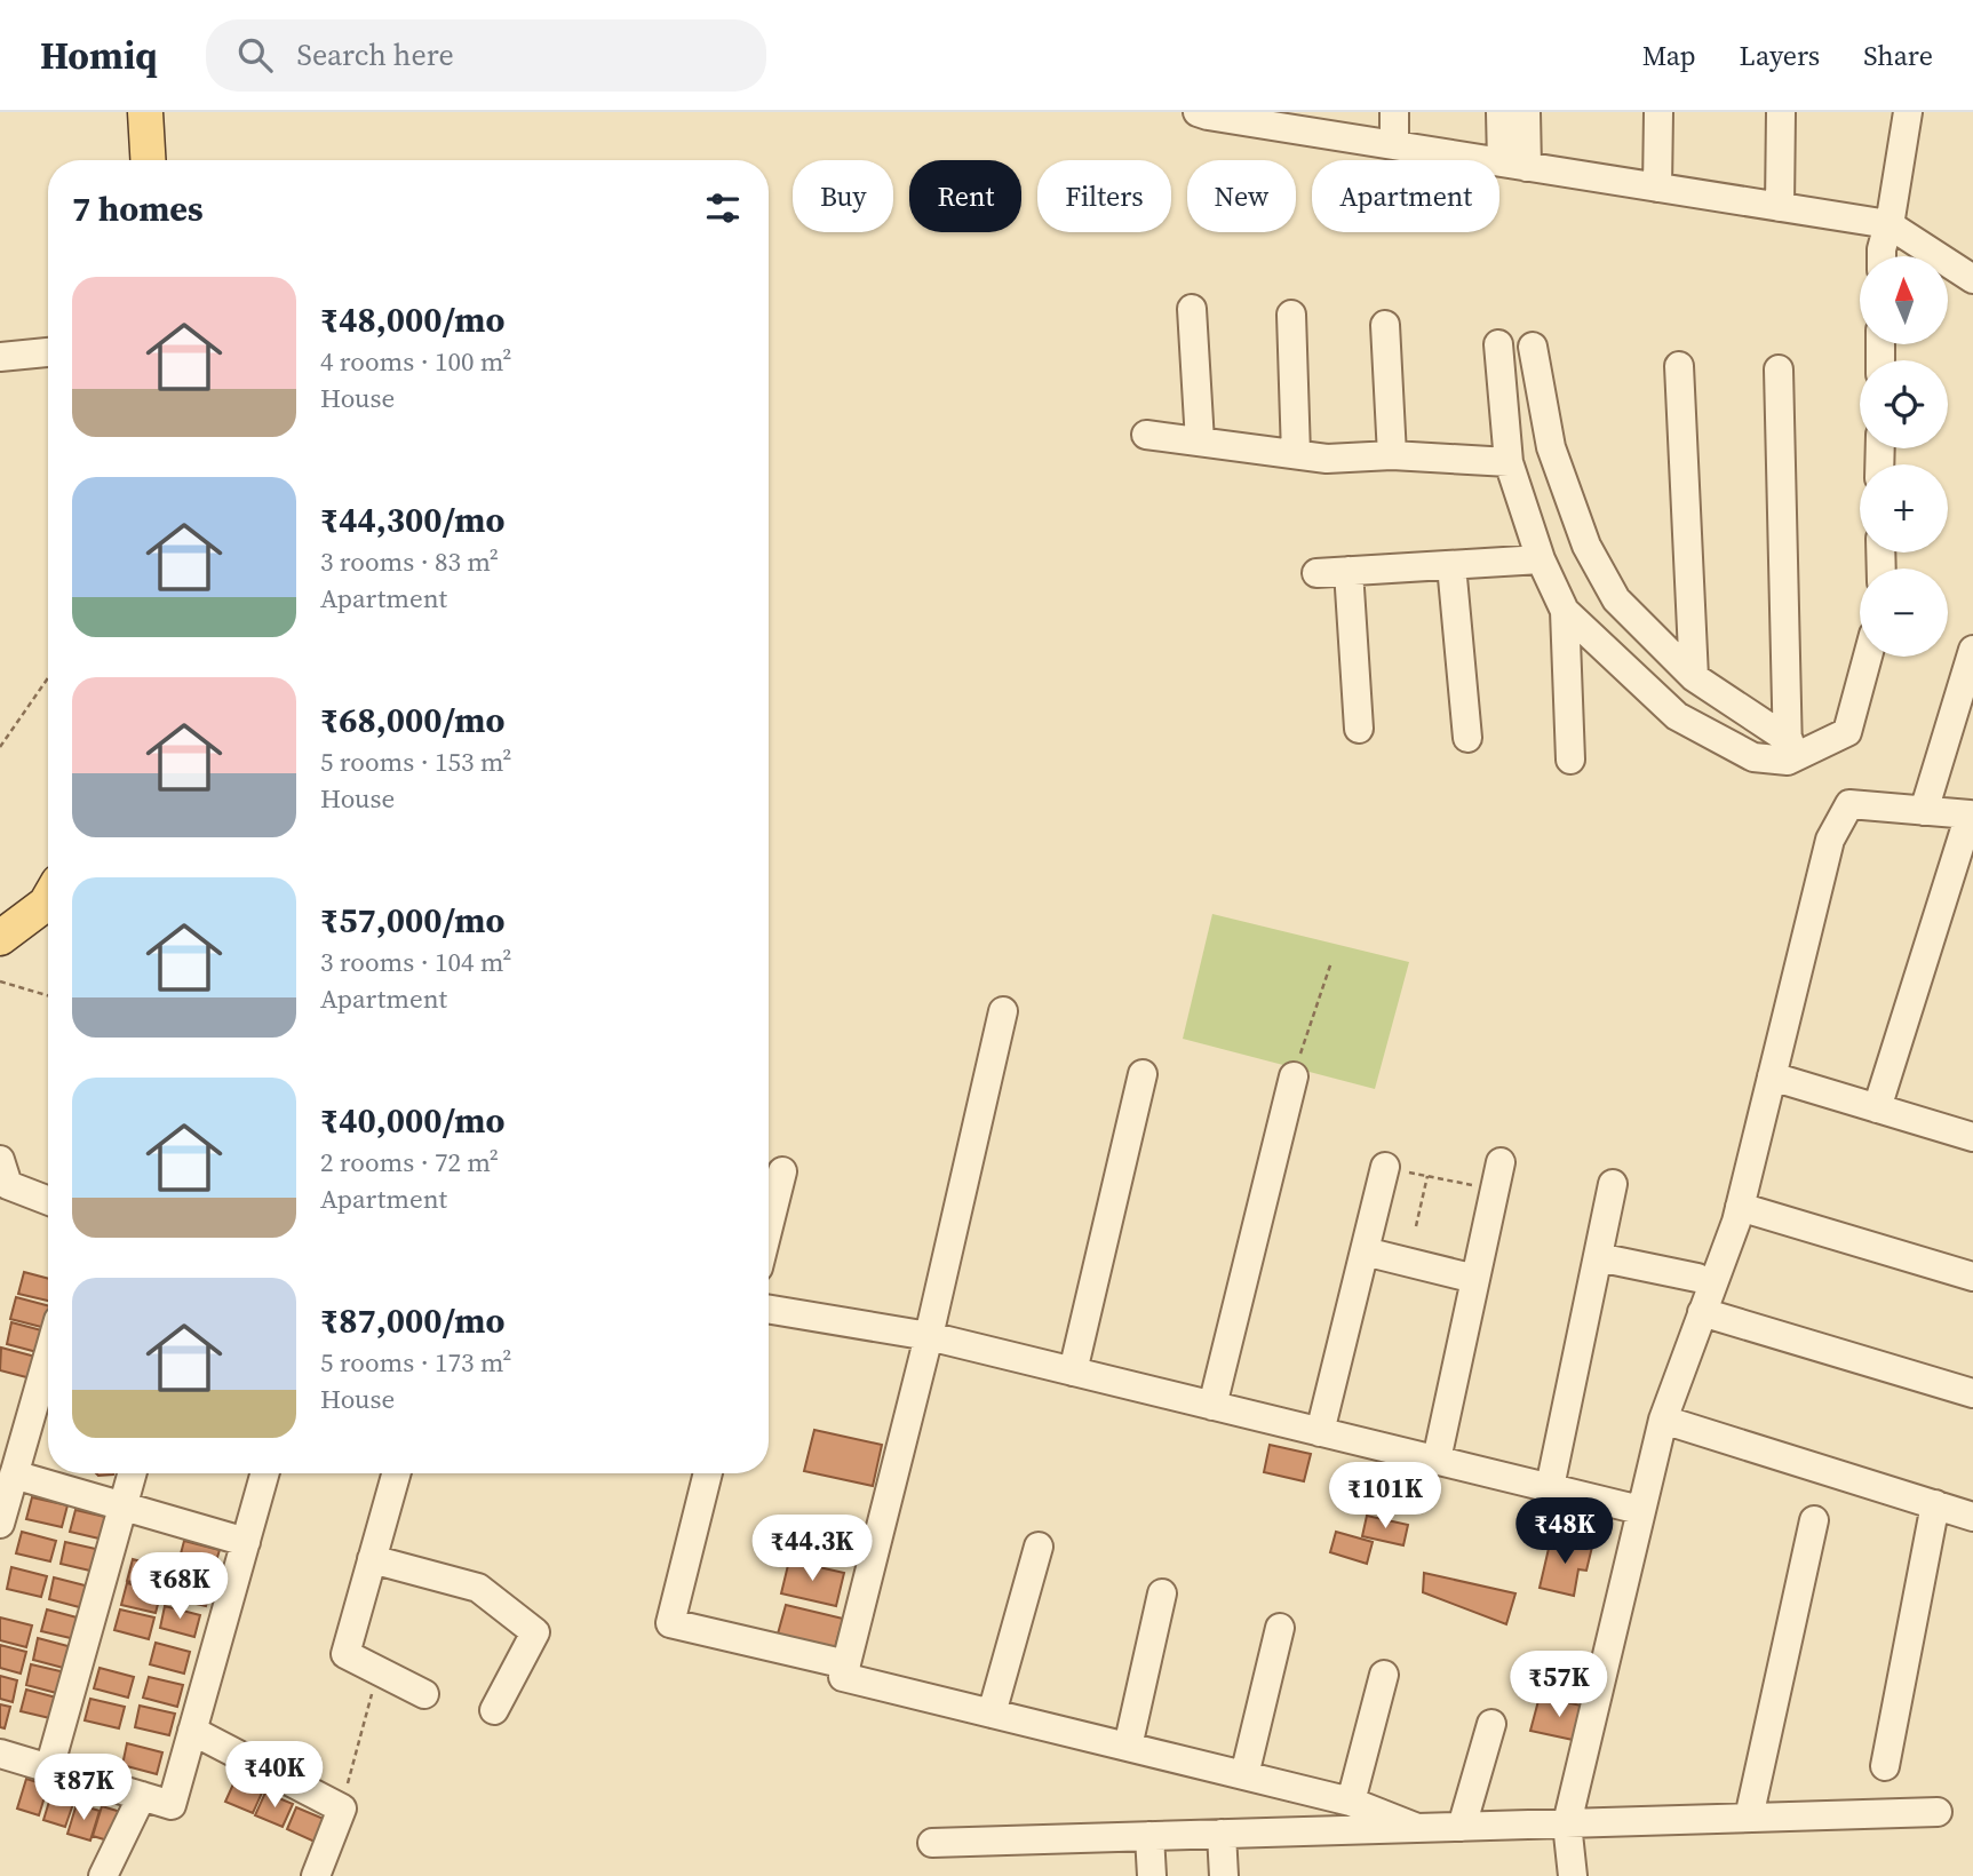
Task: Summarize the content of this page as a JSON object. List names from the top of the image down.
{
  "north": "top",
  "page": {
    "header": "Homiq",
    "search": "Search here",
    "nav": ["Map", "Layers", "Share"],
    "chip": [
      "Buy",
      "Rent",
      "Filters",
      "New",
      "Apartment"
    ],
    "heading": "7 homes",
    "map_buttons": ["+", "−"],
    "list": [
      {
        "name": "₹48,000/mo",
        "note": "4 rooms · 100 m² · House"
      },
      {
        "name": "₹44,300/mo",
        "note": "3 rooms · 83 m² · Apartment"
      },
      {
        "name": "₹68,000/mo",
        "note": "5 rooms · 153 m² · House"
      },
      {
        "name": "₹57,000/mo",
        "note": "3 rooms · 104 m² · Apartment"
      },
      {
        "name": "₹40,000/mo",
        "note": "2 rooms · 72 m² · Apartment"
      },
      {
        "name": "₹87,000/mo",
        "note": "5 rooms · 173 m² · House"
      }
    ],
    "price": [
      "₹101K",
      "₹48K",
      "₹44.3K",
      "₹68K",
      "₹57K",
      "₹40K",
      "₹87K"
    ]
  }
}
